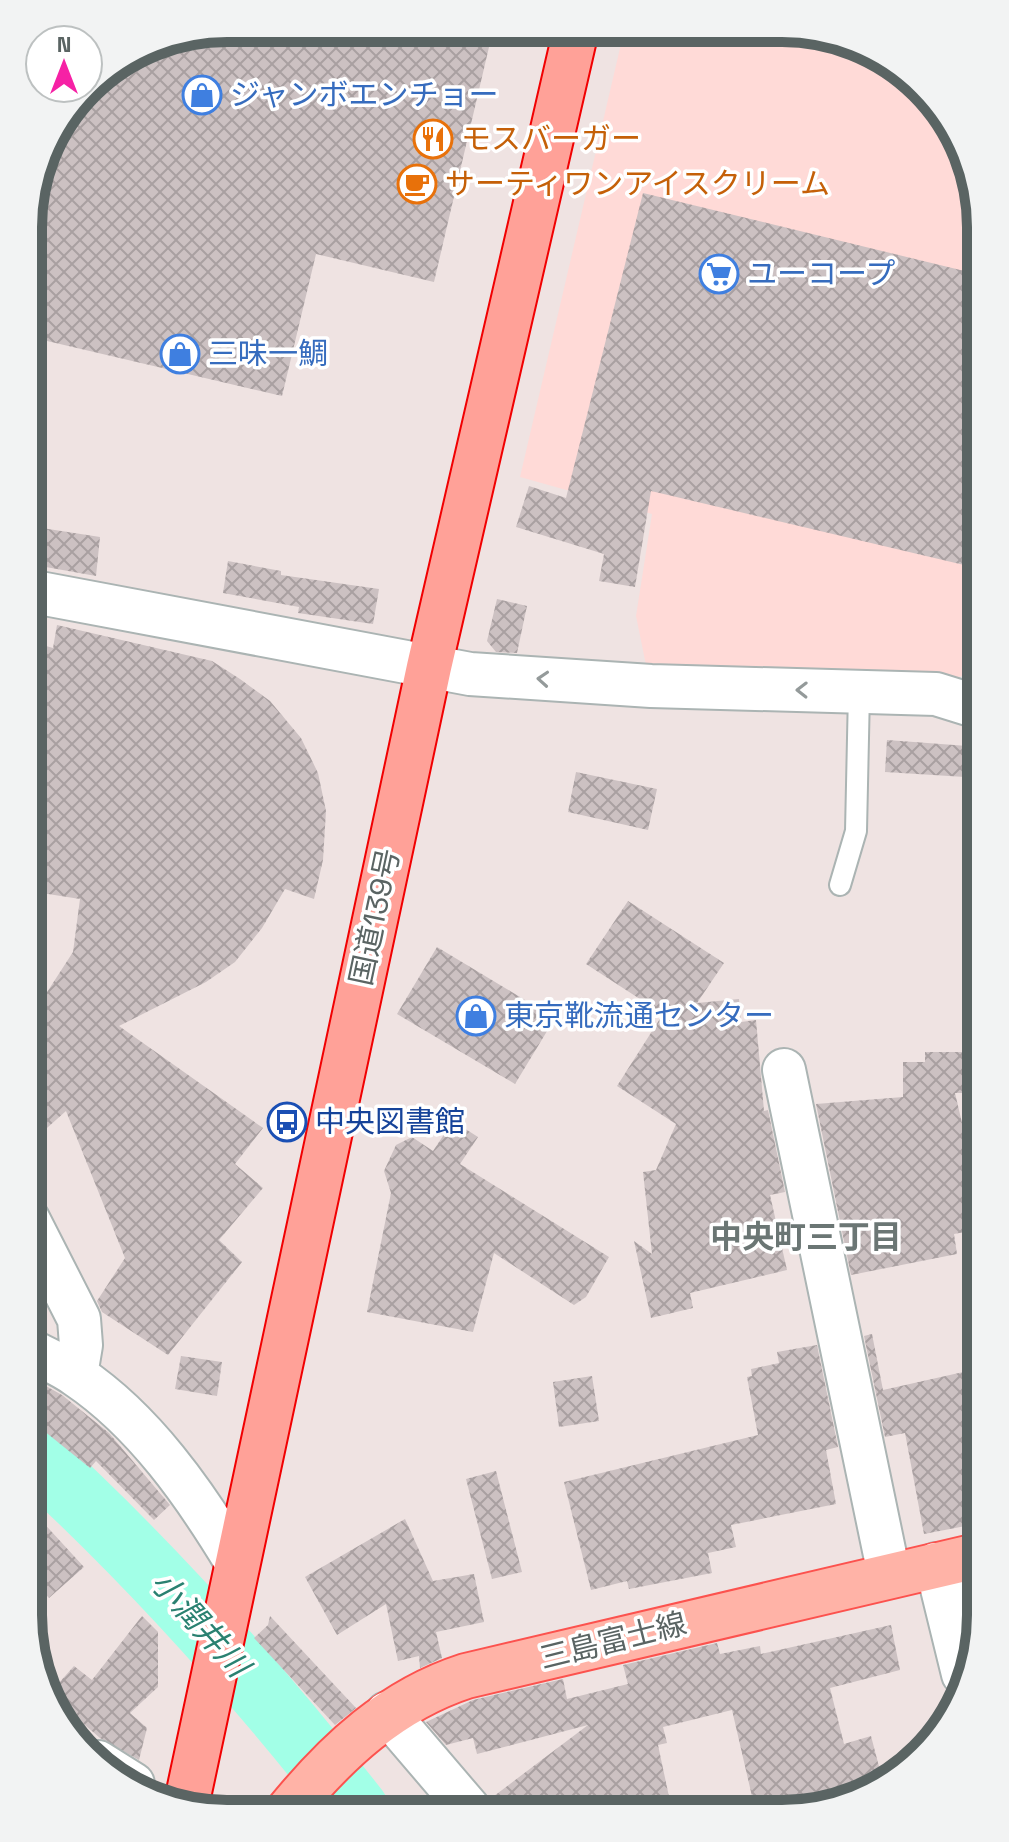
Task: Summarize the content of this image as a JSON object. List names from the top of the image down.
{
  "streets": {
    "highway": ["国道139号"],
    "main road": ["三島富士線"]
  },
  "districts": ["中央町三丁目"],
  "water": ["小潤井川"],
  "places": {
    "shop": ["ジャンボエンチョー", "三味一鯛", "東京靴流通センター"],
    "restaurant": ["モスバーガー"],
    "cafe": ["サーティワンアイスクリーム"],
    "supermarket": ["ユーコープ"],
    "bus stop": ["中央図書館"]
  },
  "north": "top"
}
